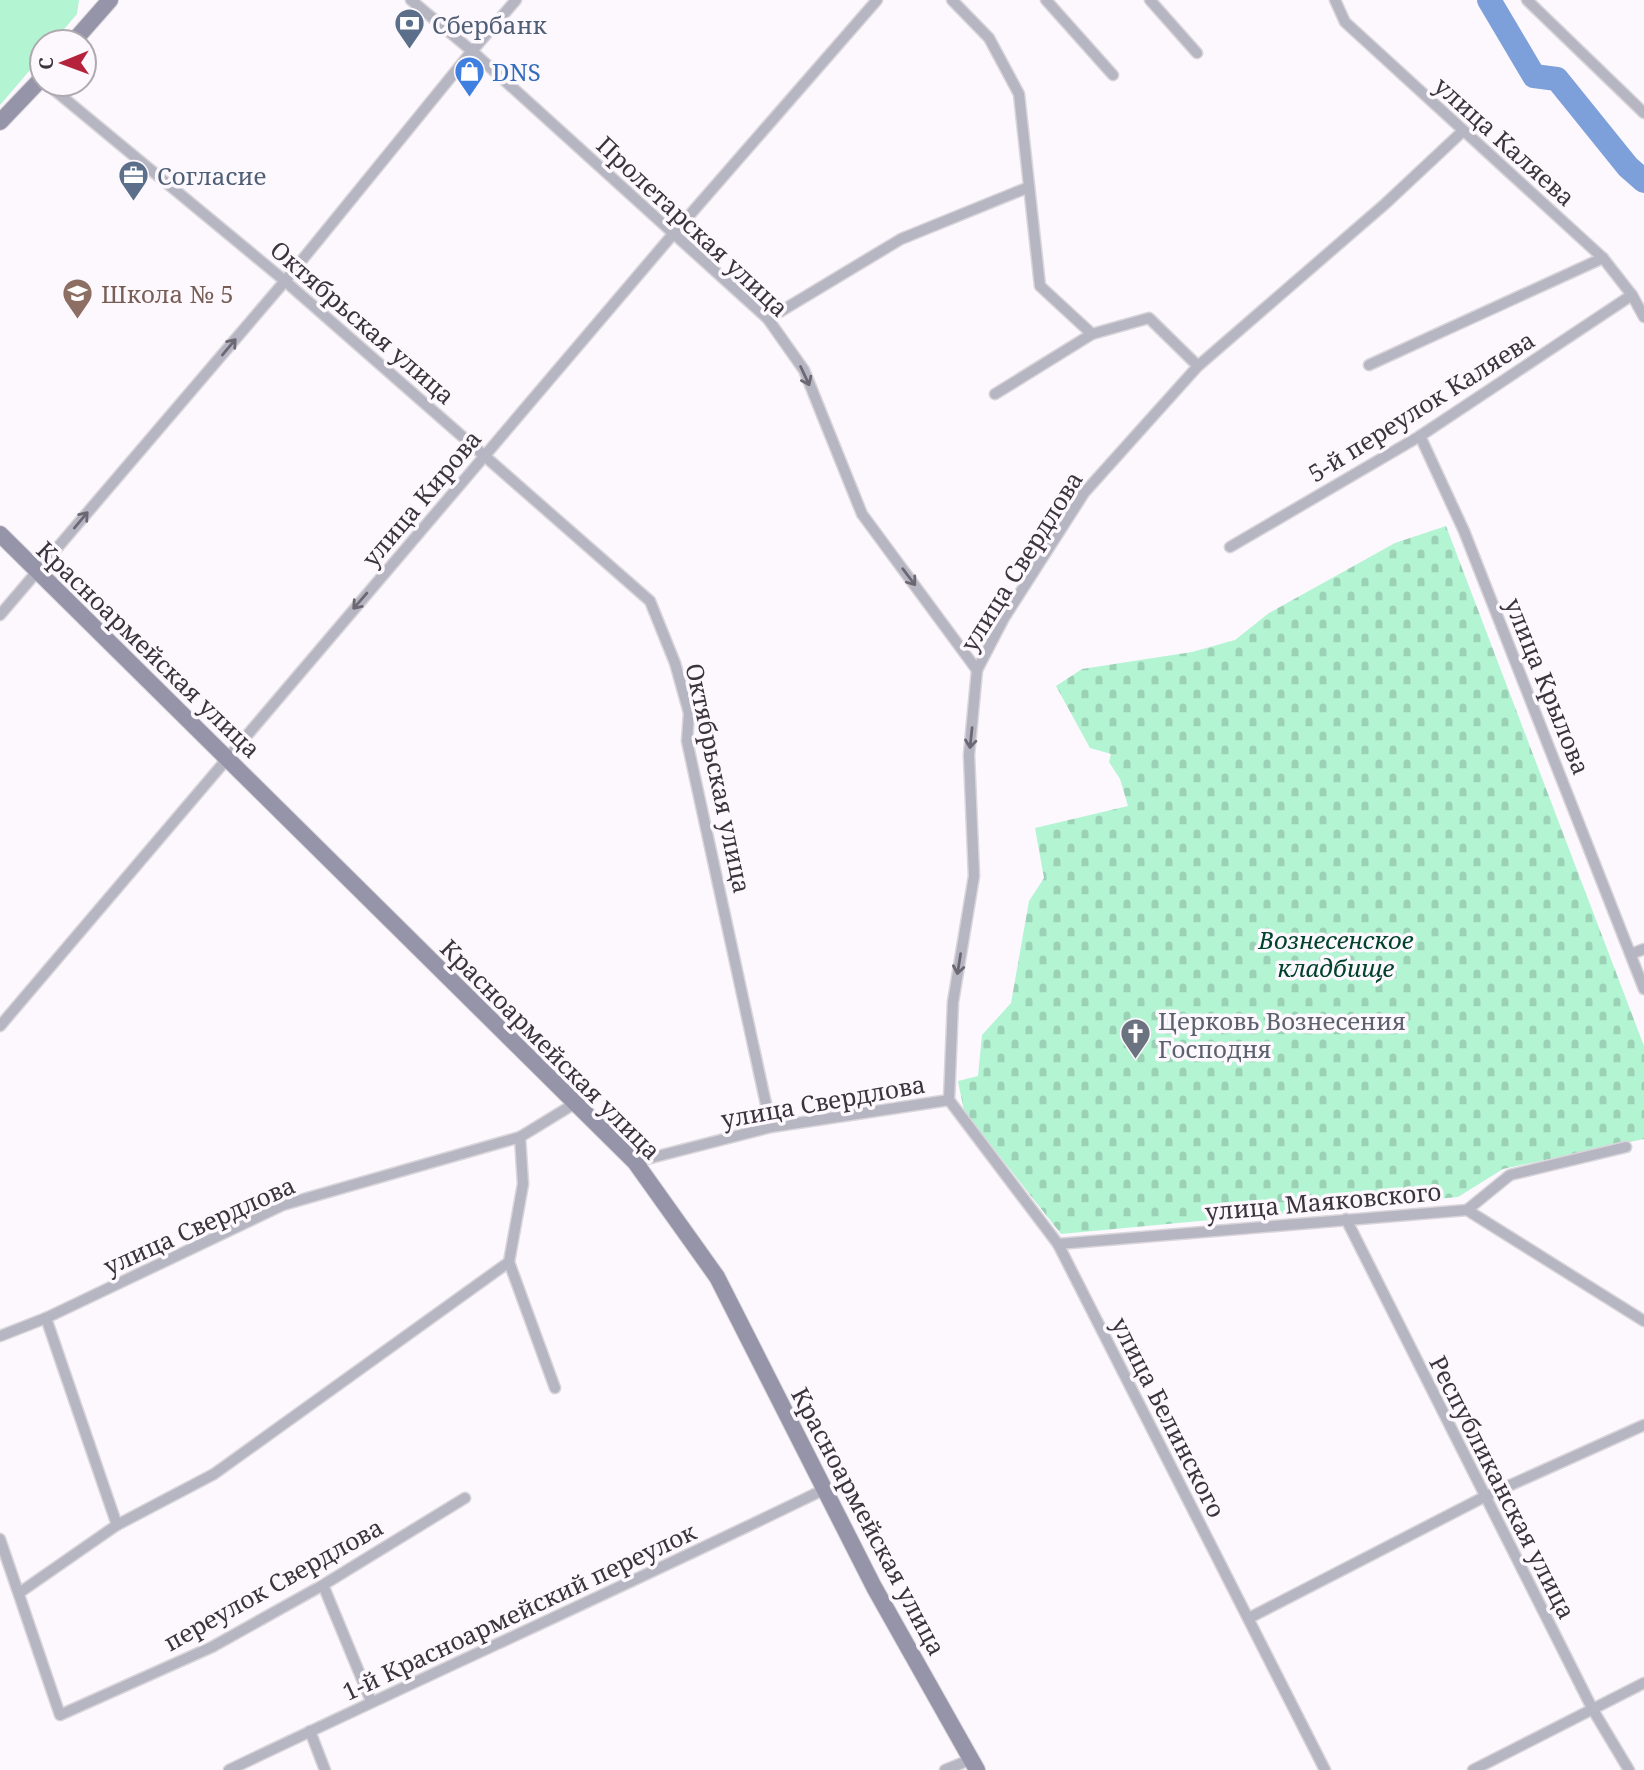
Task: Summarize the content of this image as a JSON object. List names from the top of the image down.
{
  "streets": {
    "main road": ["Красноармейская улица"],
    "street": [
      "улица Каляева",
      "Пролетарская улица",
      "Октябрьская улица",
      "5-й переулок Каляева",
      "улица Кирова",
      "улица Свердлова",
      "улица Крылова",
      "улица Маяковского",
      "улица Белинского",
      "Республиканская улица",
      "переулок Свердлова",
      "1-й Красноармейский переулок"
    ]
  },
  "crossings": [
    ["улица Каляева", "5-й переулок Каляева"],
    ["улица Каляева", "улица Свердлова"],
    ["Пролетарская улица", "улица Кирова"],
    ["Пролетарская улица", "улица Свердлова"],
    ["Октябрьская улица", "улица Кирова"],
    ["Октябрьская улица", "улица Свердлова"],
    ["5-й переулок Каляева", "улица Крылова"],
    ["улица Кирова", "Красноармейская улица"],
    ["улица Свердлова", "Красноармейская улица"],
    ["улица Свердлова", "улица Белинского"],
    ["Красноармейская улица", "1-й Красноармейский переулок"],
    ["улица Маяковского", "улица Белинского"],
    ["улица Маяковского", "Республиканская улица"]
  ],
  "one_way": ["Пролетарская улица"],
  "parks": ["Вознесенское кладбище"],
  "places": {
    "bank": ["Сбербанк"],
    "shop": ["DNS"],
    "office": ["Согласие"],
    "school or university": ["Школа № 5"],
    "church": ["Церковь Вознесения Господня"]
  },
  "north": "left"
}
